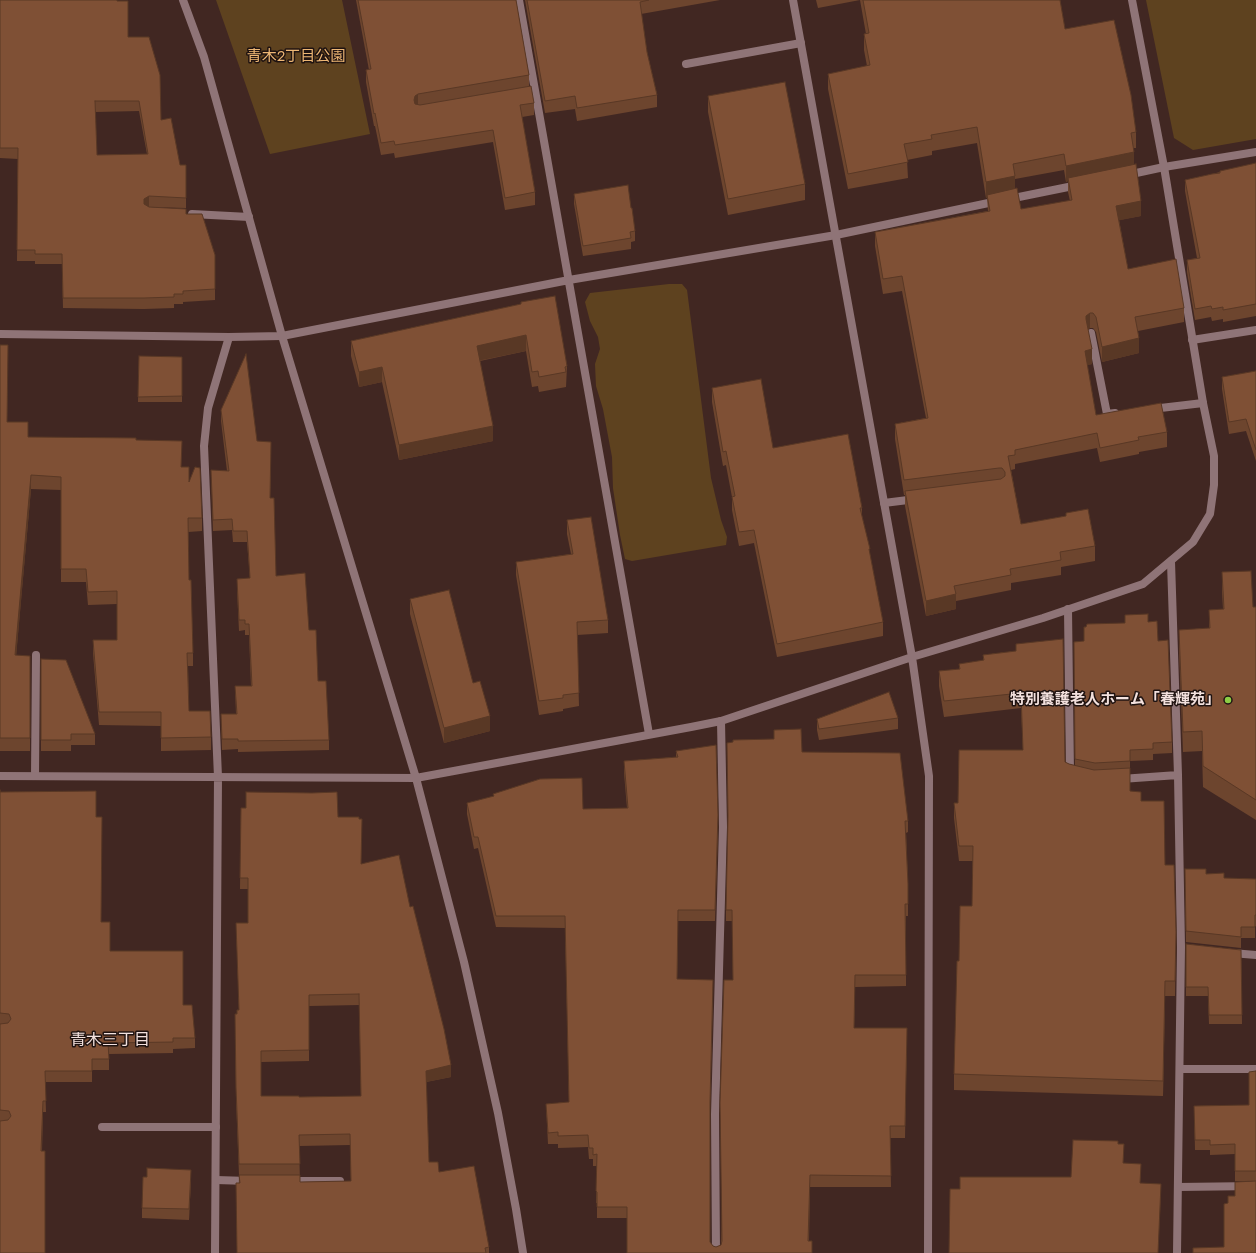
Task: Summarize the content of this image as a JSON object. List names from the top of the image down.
{
  "districts": ["青木三丁目"],
  "parks": ["青木2丁目公園"],
  "places": ["特別養護老人ホーム「春輝苑」"]
}
